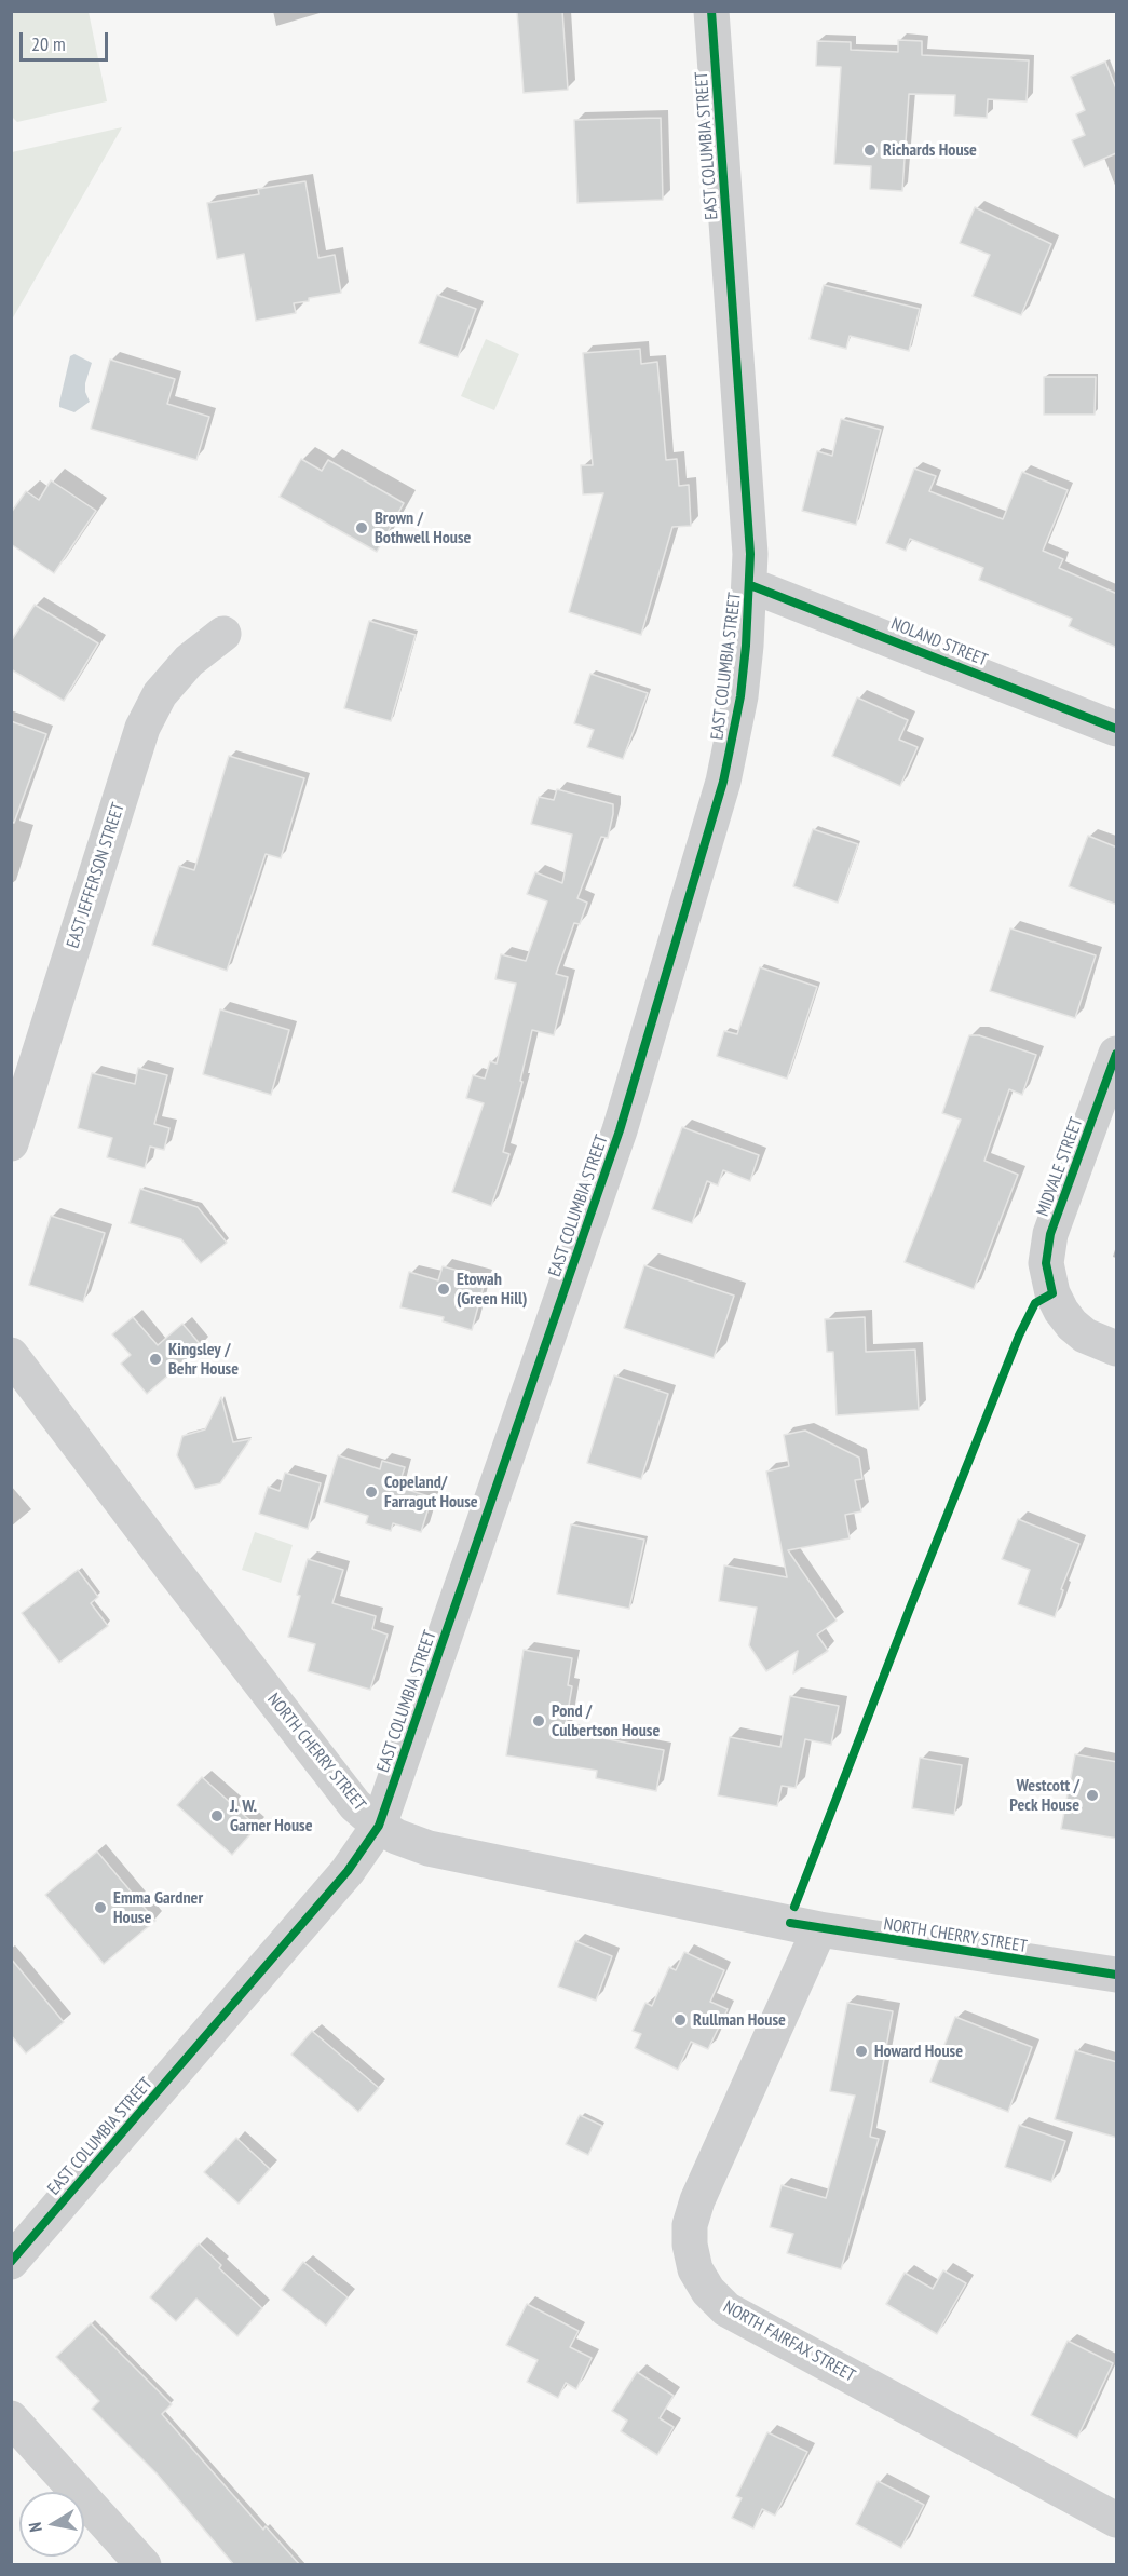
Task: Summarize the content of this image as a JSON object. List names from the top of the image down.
{
  "streets": {
    "street": [
      "EAST COLUMBIA STREET",
      "NOLAND STREET",
      "EAST JEFFERSON STREET",
      "MIDVALE STREET",
      "NORTH CHERRY STREET",
      "NORTH FAIRFAX STREET"
    ]
  },
  "crossings": [
    ["EAST COLUMBIA STREET", "NOLAND STREET"],
    ["EAST COLUMBIA STREET", "NORTH CHERRY STREET"],
    ["NORTH CHERRY STREET", "NORTH FAIRFAX STREET"]
  ],
  "places": [
    "Richards House",
    "Brown / Bothwell House",
    "Etowah (Green Hill)",
    "Kingsley / Behr House",
    "Copeland/ Farragut House",
    "Pond / Culbertson House",
    "Westcott / Peck House",
    "J. W. Garner House",
    "Emma Gardner House",
    "Rullman House",
    "Howard House"
  ],
  "scale_bar": "20 m",
  "north": "left"
}
